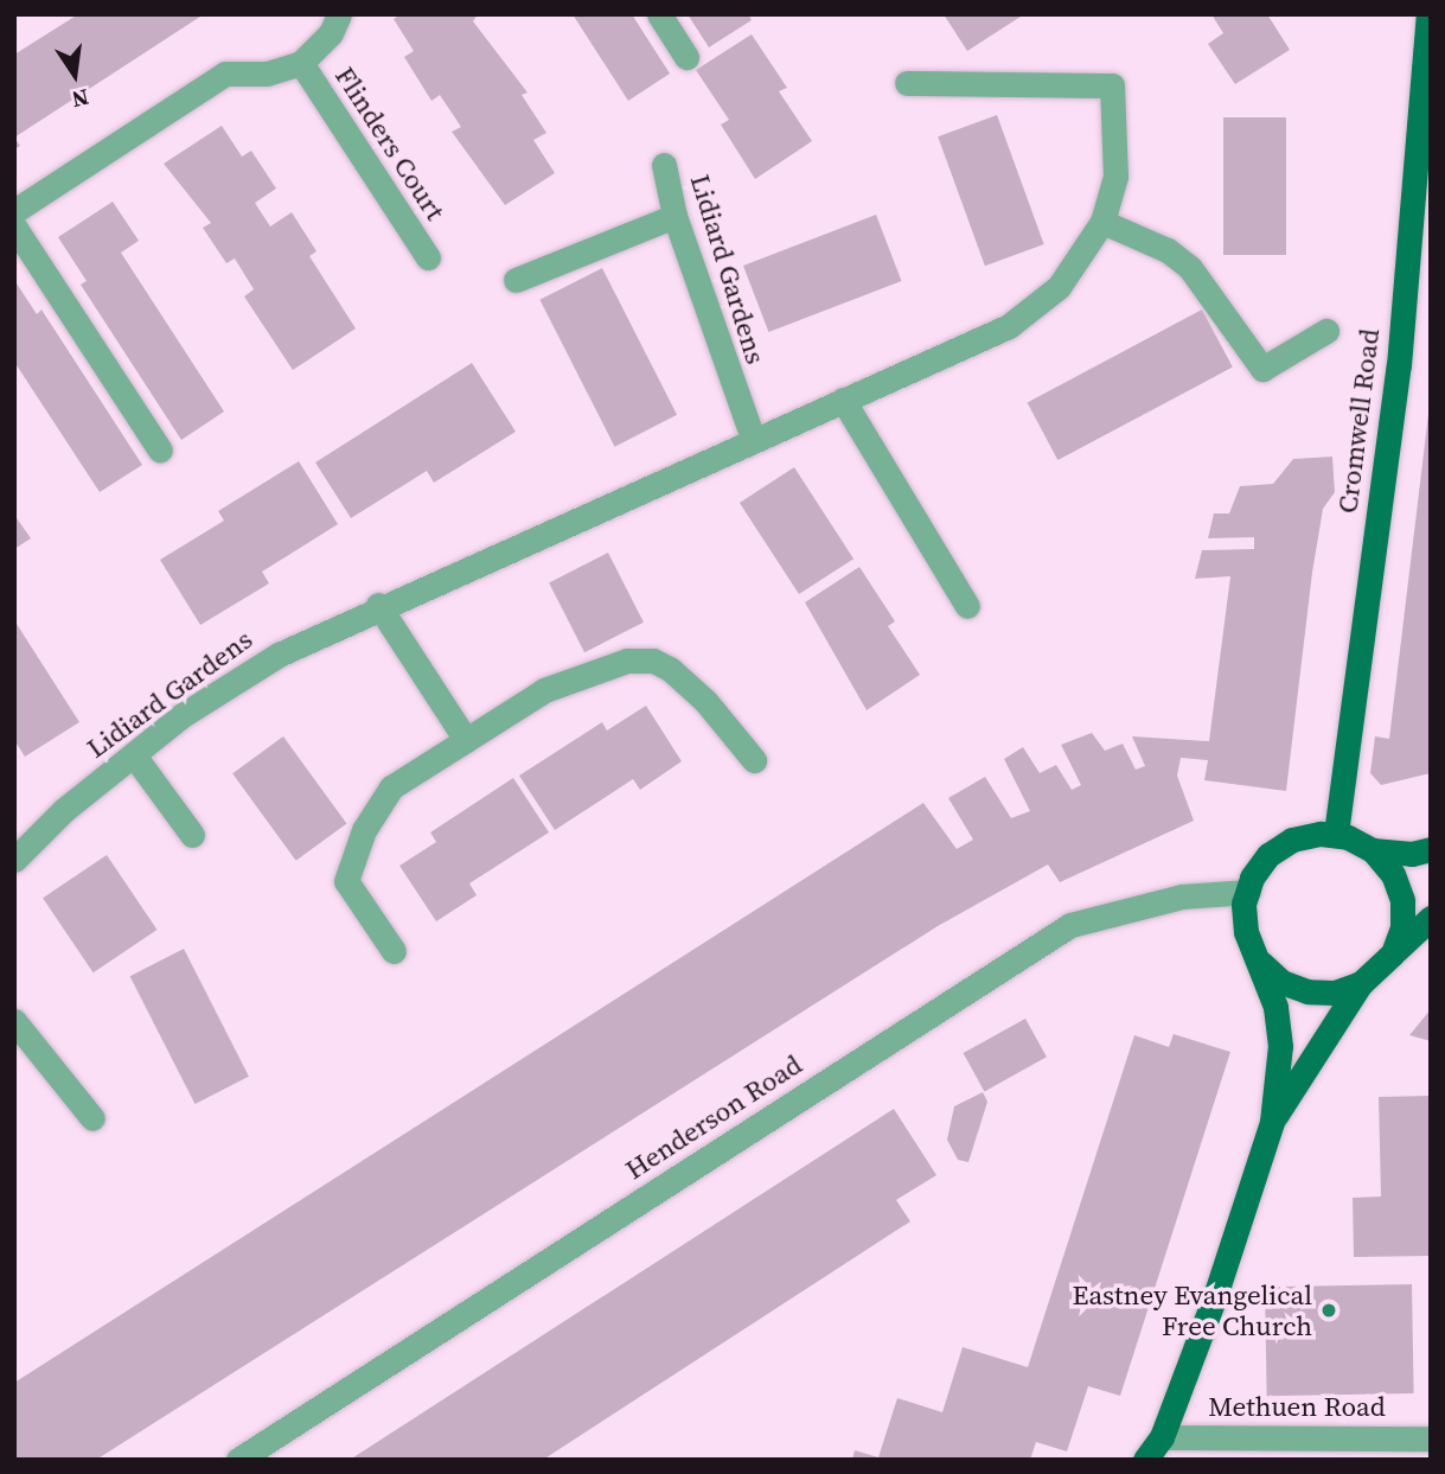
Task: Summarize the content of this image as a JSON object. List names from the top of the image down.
{
  "streets": {
    "main road": ["Cromwell Road"],
    "street": [
      "Flinders Court",
      "Lidiard Gardens",
      "Henderson Road",
      "Methuen Road"
    ]
  },
  "crossings": [
    ["Cromwell Road", "Henderson Road"]
  ],
  "places": ["Eastney Evangelical Free Church"],
  "north": "bottom"
}
